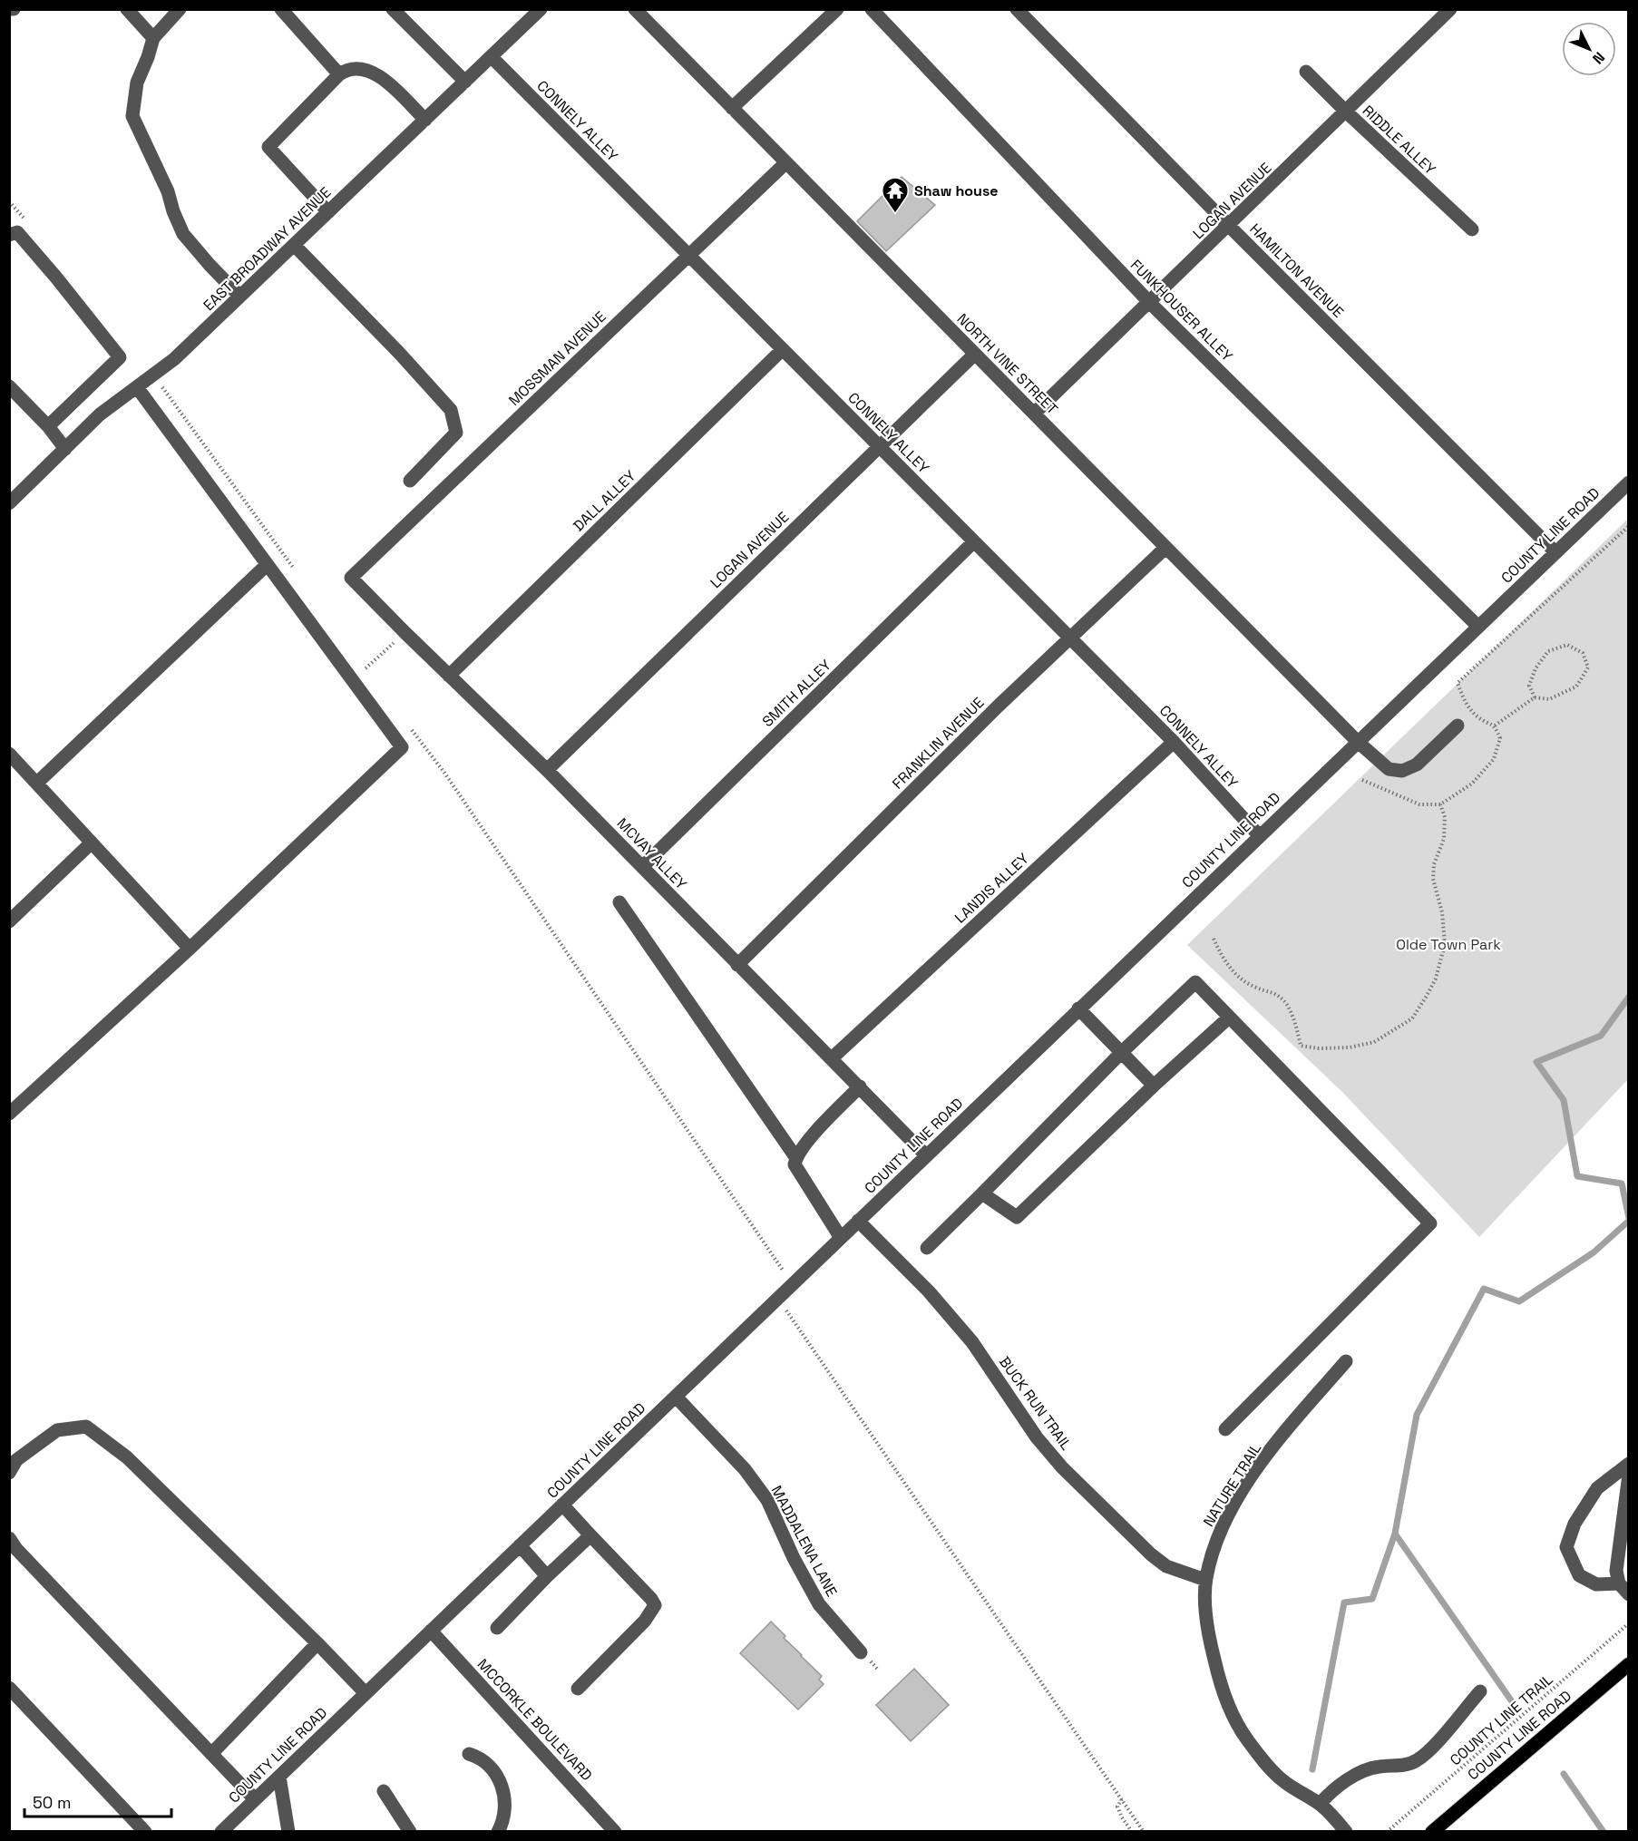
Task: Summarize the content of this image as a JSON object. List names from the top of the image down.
{
  "streets": {
    "main road": ["COUNTY LINE ROAD"],
    "street": [
      "CONNELY ALLEY",
      "RIDDLE ALLEY",
      "LOGAN AVENUE",
      "EAST BROADWAY AVENUE",
      "HAMILTON AVENUE",
      "FUNKHOUSER ALLEY",
      "MOSSMAN AVENUE",
      "NORTH VINE STREET",
      "DALL ALLEY",
      "SMITH ALLEY",
      "FRANKLIN AVENUE",
      "MCVAY ALLEY",
      "LANDIS ALLEY",
      "BUCK RUN TRAIL",
      "NATURE TRAIL",
      "MADDALENA LANE",
      "MCCORKLE BOULEVARD"
    ],
    "path": ["COUNTY LINE TRAIL"]
  },
  "crossings": [
    ["CONNELY ALLEY", "LOGAN AVENUE"],
    ["CONNELY ALLEY", "EAST BROADWAY AVENUE"],
    ["CONNELY ALLEY", "MOSSMAN AVENUE"],
    ["CONNELY ALLEY", "DALL ALLEY"],
    ["CONNELY ALLEY", "COUNTY LINE ROAD"],
    ["CONNELY ALLEY", "SMITH ALLEY"],
    ["CONNELY ALLEY", "FRANKLIN AVENUE"],
    ["CONNELY ALLEY", "LANDIS ALLEY"],
    ["RIDDLE ALLEY", "LOGAN AVENUE"],
    ["LOGAN AVENUE", "HAMILTON AVENUE"],
    ["LOGAN AVENUE", "FUNKHOUSER ALLEY"],
    ["LOGAN AVENUE", "NORTH VINE STREET"],
    ["LOGAN AVENUE", "MCVAY ALLEY"],
    ["HAMILTON AVENUE", "COUNTY LINE ROAD"],
    ["FUNKHOUSER ALLEY", "COUNTY LINE ROAD"],
    ["MOSSMAN AVENUE", "NORTH VINE STREET"],
    ["MOSSMAN AVENUE", "MCVAY ALLEY"],
    ["NORTH VINE STREET", "COUNTY LINE ROAD"],
    ["NORTH VINE STREET", "FRANKLIN AVENUE"],
    ["DALL ALLEY", "MCVAY ALLEY"],
    ["COUNTY LINE ROAD", "MCVAY ALLEY"],
    ["COUNTY LINE ROAD", "BUCK RUN TRAIL"],
    ["COUNTY LINE ROAD", "MADDALENA LANE"],
    ["COUNTY LINE ROAD", "MCCORKLE BOULEVARD"],
    ["SMITH ALLEY", "MCVAY ALLEY"],
    ["FRANKLIN AVENUE", "MCVAY ALLEY"],
    ["MCVAY ALLEY", "LANDIS ALLEY"],
    ["BUCK RUN TRAIL", "NATURE TRAIL"]
  ],
  "parks": ["Olde Town Park"],
  "places": {
    "temple": ["Shaw house"]
  },
  "scale_bar": "50 m",
  "north": "bottom right"
}
